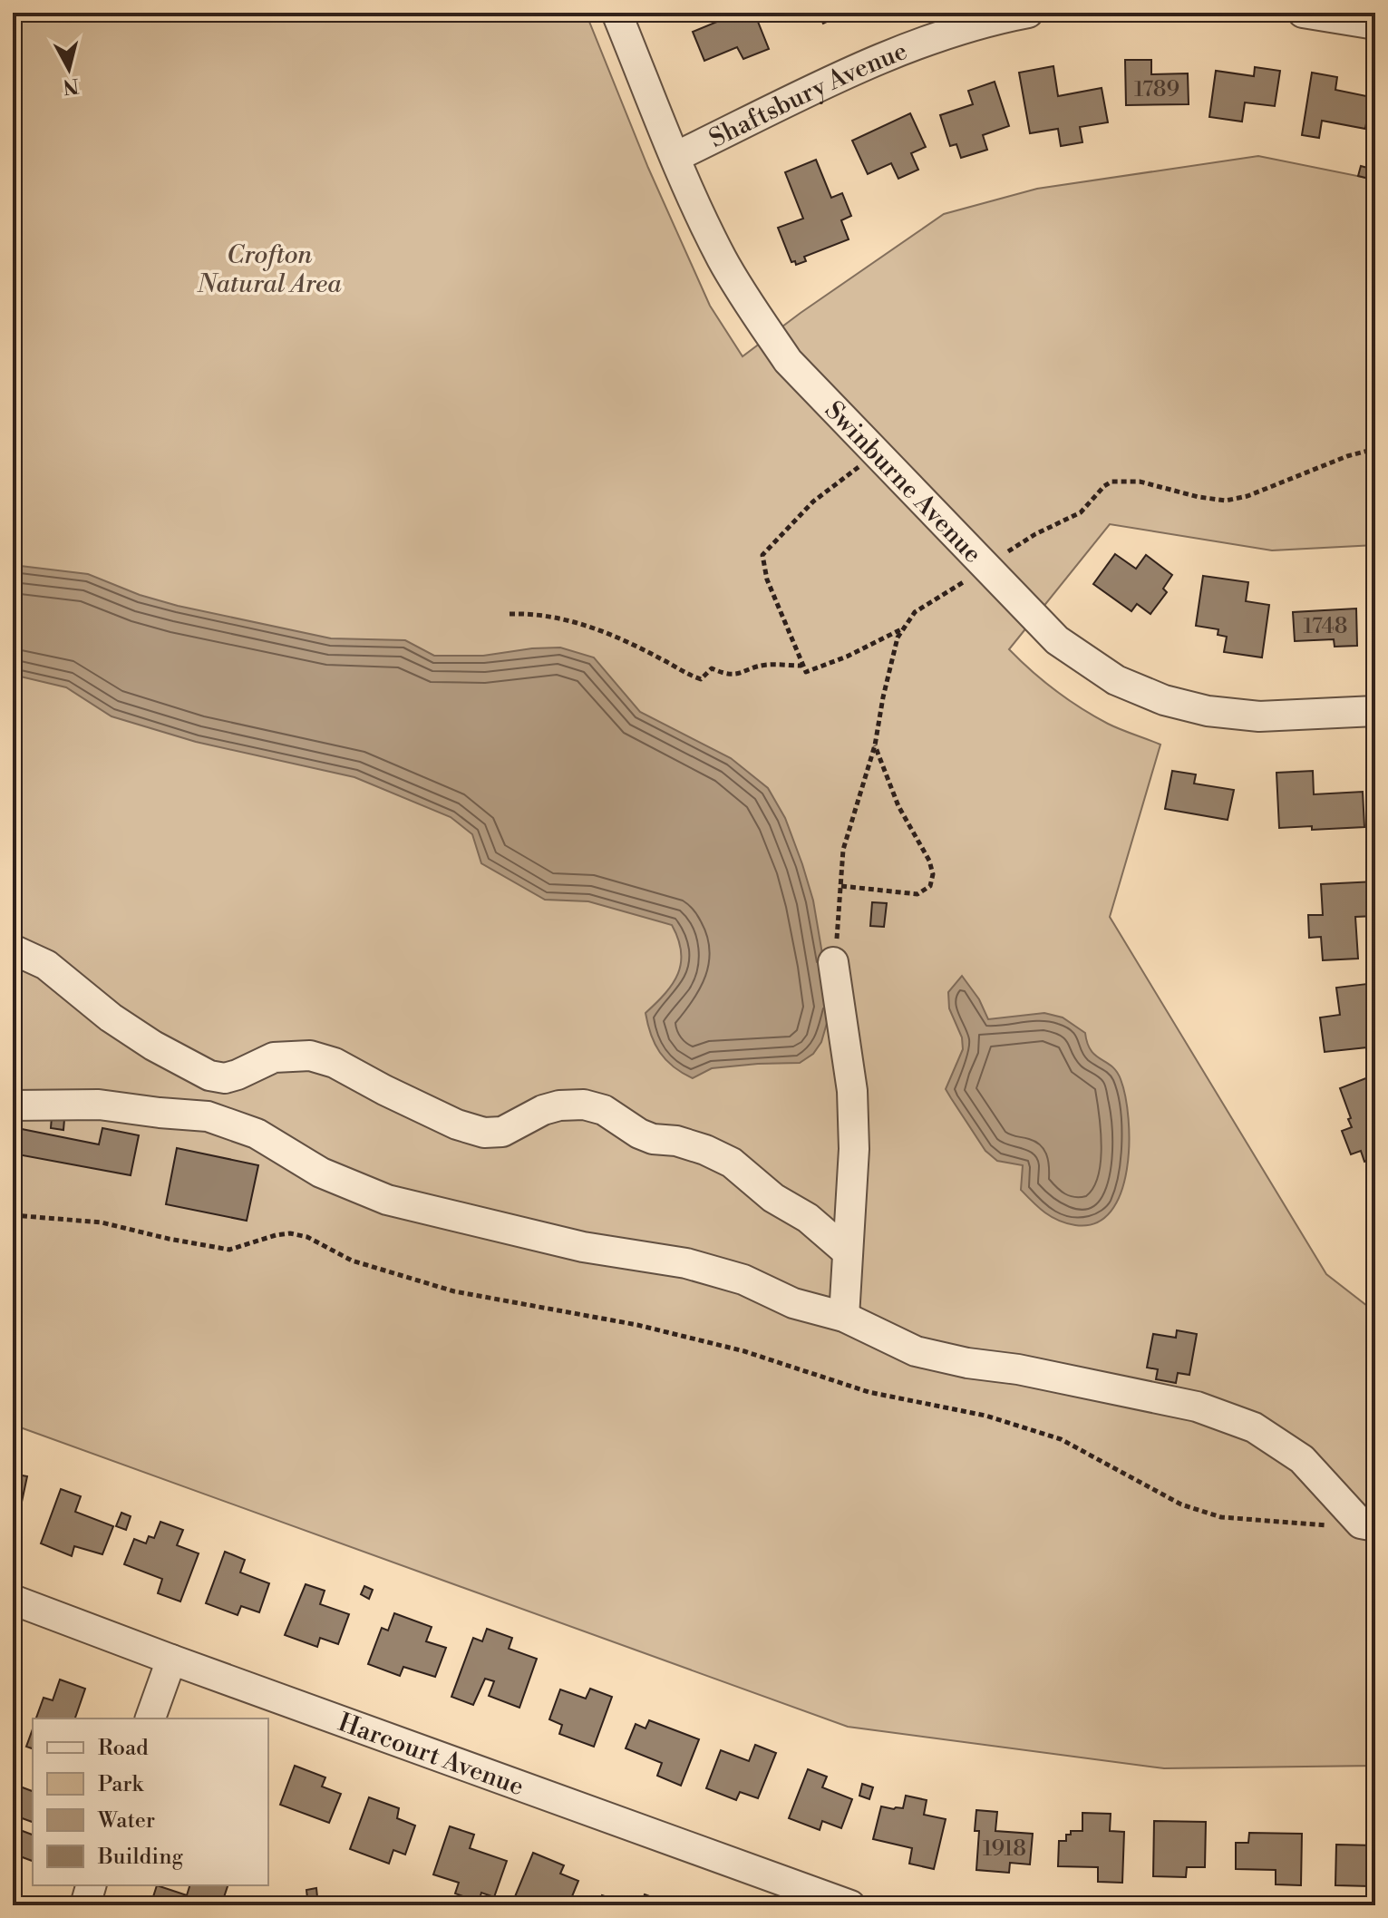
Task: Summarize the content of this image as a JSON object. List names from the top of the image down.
{
  "streets": {
    "street": ["Shaftsbury Avenue", "Swinburne Avenue", "Harcourt Avenue"]
  },
  "crossings": [
    ["Shaftsbury Avenue", "Swinburne Avenue"]
  ],
  "parks": ["Crofton Natural Area"],
  "house_numbers": ["1789", "1748", "1918"],
  "legend": [
    "Road",
    "Park",
    "Water",
    "Building"
  ],
  "north": "bottom"
}
